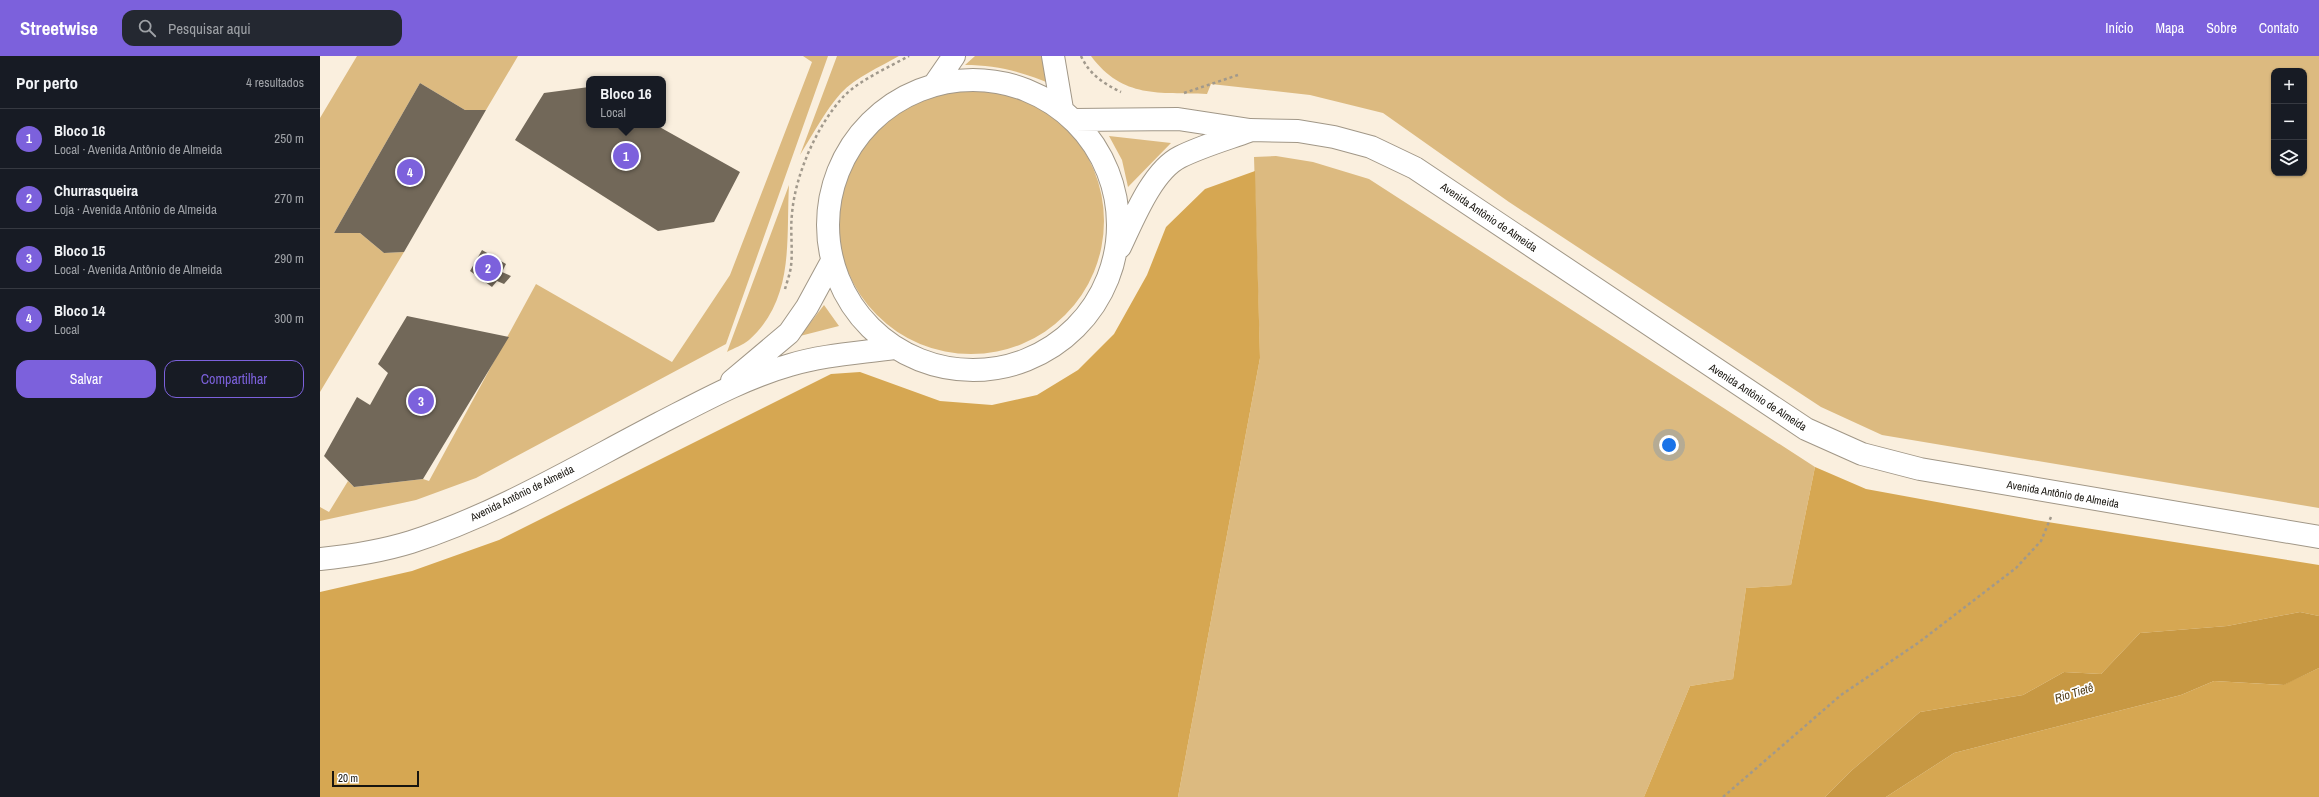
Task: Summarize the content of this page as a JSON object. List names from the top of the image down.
{
  "streets": {
    "street": ["Avenida Antônio de Almeida"]
  },
  "water": ["Rio Tietê"],
  "scale_bar": "20 m",
  "page": {
    "header": "Streetwise",
    "search": "Pesquisar aqui",
    "nav": [
      "Início",
      "Mapa",
      "Sobre",
      "Contato"
    ],
    "heading": ["Por perto", "4 resultados"],
    "map_buttons": ["+", "−"],
    "popup": ["Bloco 16", "Local"],
    "list": [
      {
        "mark": "1",
        "name": "Bloco 16",
        "note": "Local · Avenida Antônio de Almeida",
        "value": "250 m"
      },
      {
        "mark": "2",
        "name": "Churrasqueira",
        "note": "Loja · Avenida Antônio de Almeida",
        "value": "270 m"
      },
      {
        "mark": "3",
        "name": "Bloco 15",
        "note": "Local · Avenida Antônio de Almeida",
        "value": "290 m"
      },
      {
        "mark": "4",
        "name": "Bloco 14",
        "note": "Local",
        "value": "300 m"
      }
    ],
    "pins": [
      "1",
      "4",
      "2",
      "3"
    ],
    "buttons": ["Salvar", "Compartilhar"],
    "scale": "20 m"
  }
}
